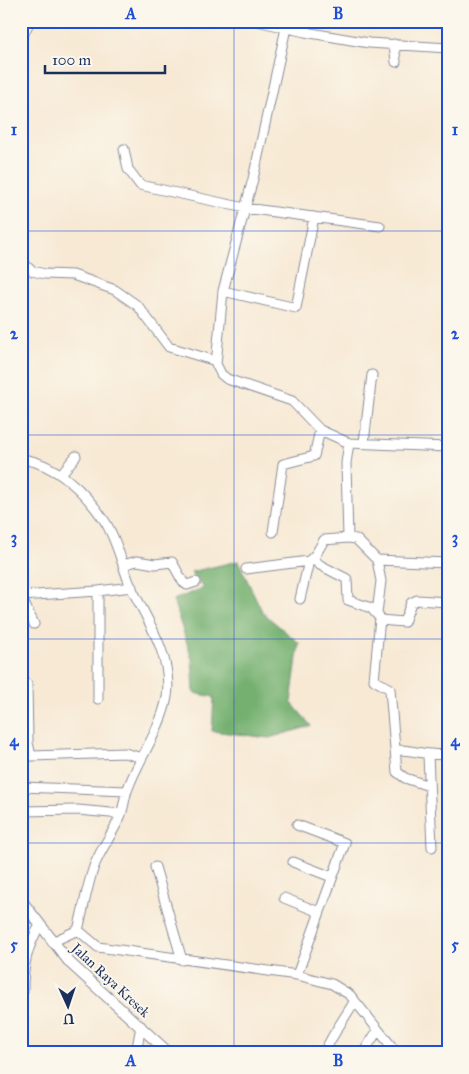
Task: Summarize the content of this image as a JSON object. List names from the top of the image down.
{
  "streets": {
    "main road": ["Jalan Raya Kresek"]
  },
  "scale_bar": "100 m",
  "north": "bottom",
  "grid": {
    "columns": ["A", "B"],
    "rows": [
      "1",
      "2",
      "3",
      "4",
      "5"
    ]
  }
}
